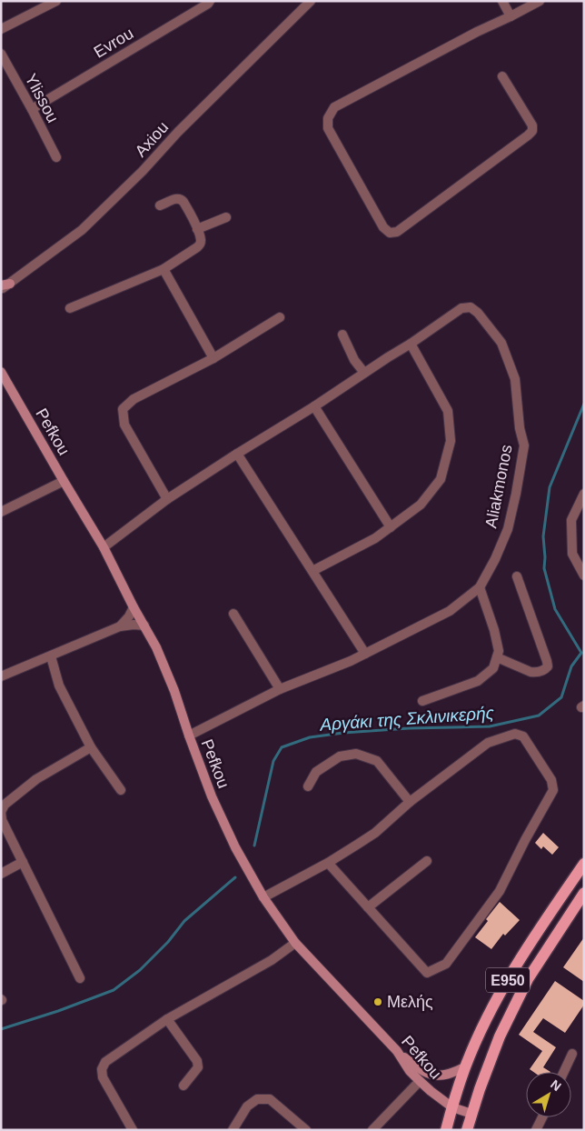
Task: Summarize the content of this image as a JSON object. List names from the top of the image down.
{
  "streets": {
    "main road": ["Pefkou", "E950"],
    "street": [
      "Evrou",
      "Ylissou",
      "Axiou",
      "Aliakmonos"
    ]
  },
  "crossings": [
    ["Evrou", "Ylissou"],
    ["Pefkou", "Aliakmonos"],
    ["Pefkou", "E950"]
  ],
  "water": ["Αργάκι της Σκλινικερής"],
  "places": ["Μελής"],
  "north": "top right"
}
